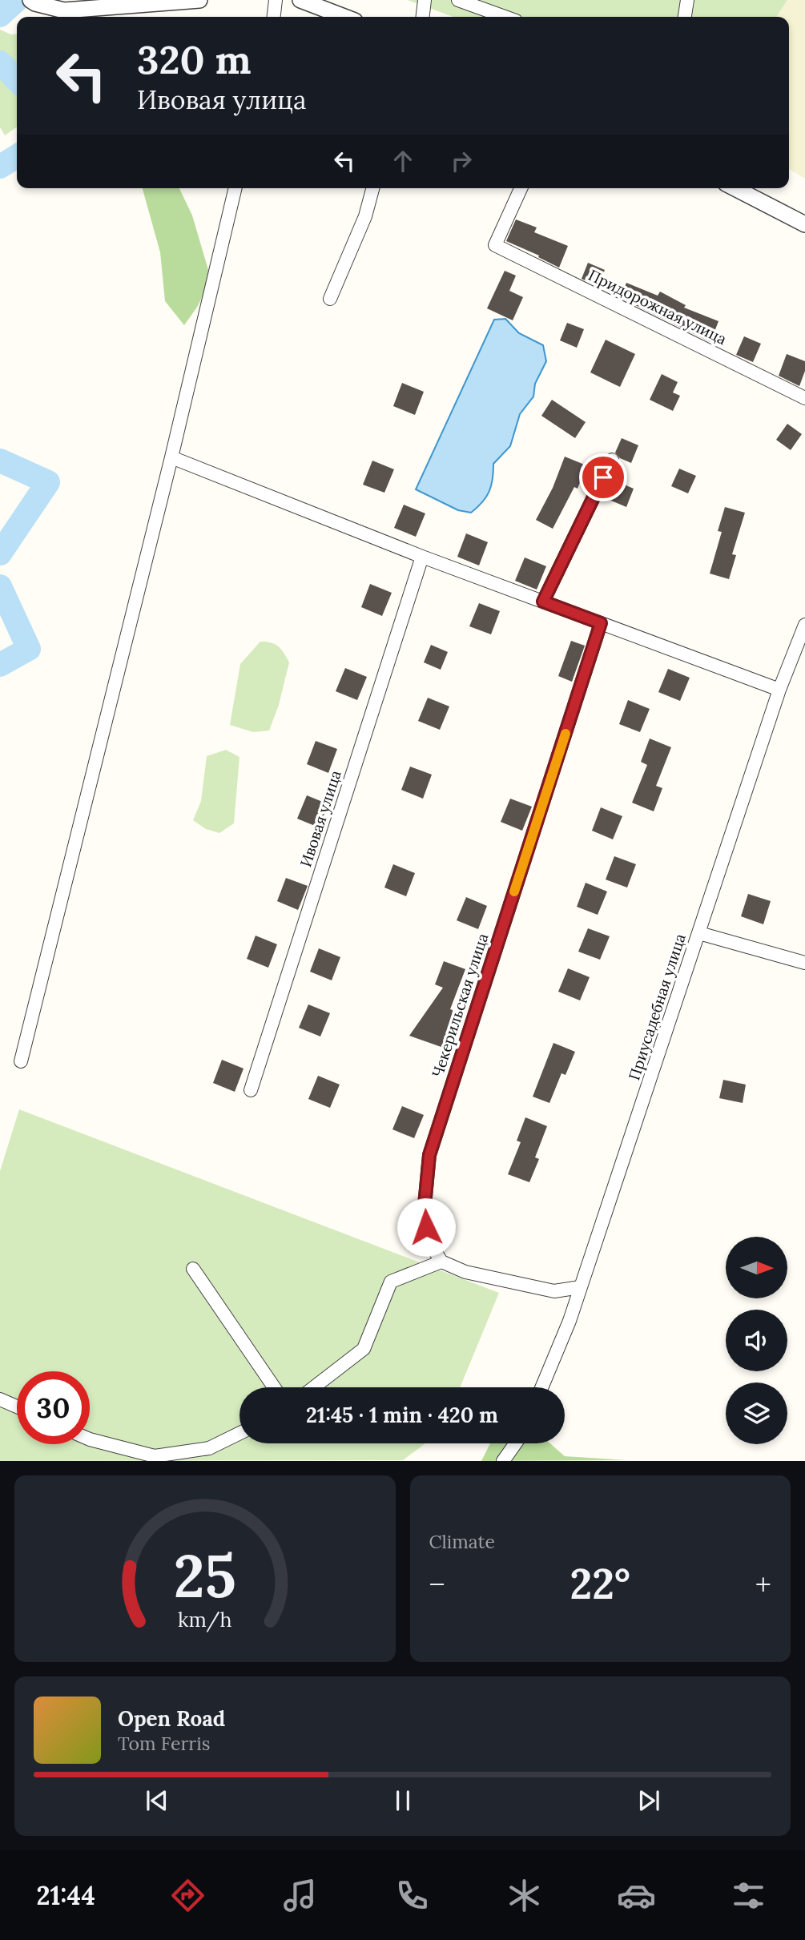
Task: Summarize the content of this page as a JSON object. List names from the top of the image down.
{
  "streets": {
    "street": [
      "Придорожная улица",
      "Ивовая улица",
      "Чекерильская улица",
      "Приусадебная улица"
    ]
  },
  "north": "right",
  "page": {
    "turn": ["320 m", "Ивовая улица"],
    "limit": "30",
    "trip": "21:45 · 1 min · 420 m",
    "tile": "Climate",
    "heat": ["−", "22°", "+"],
    "song": ["Open Road", "Tom Ferris"],
    "tabs": "21:44",
    "gauge": ["25", "km/h"]
  }
}
